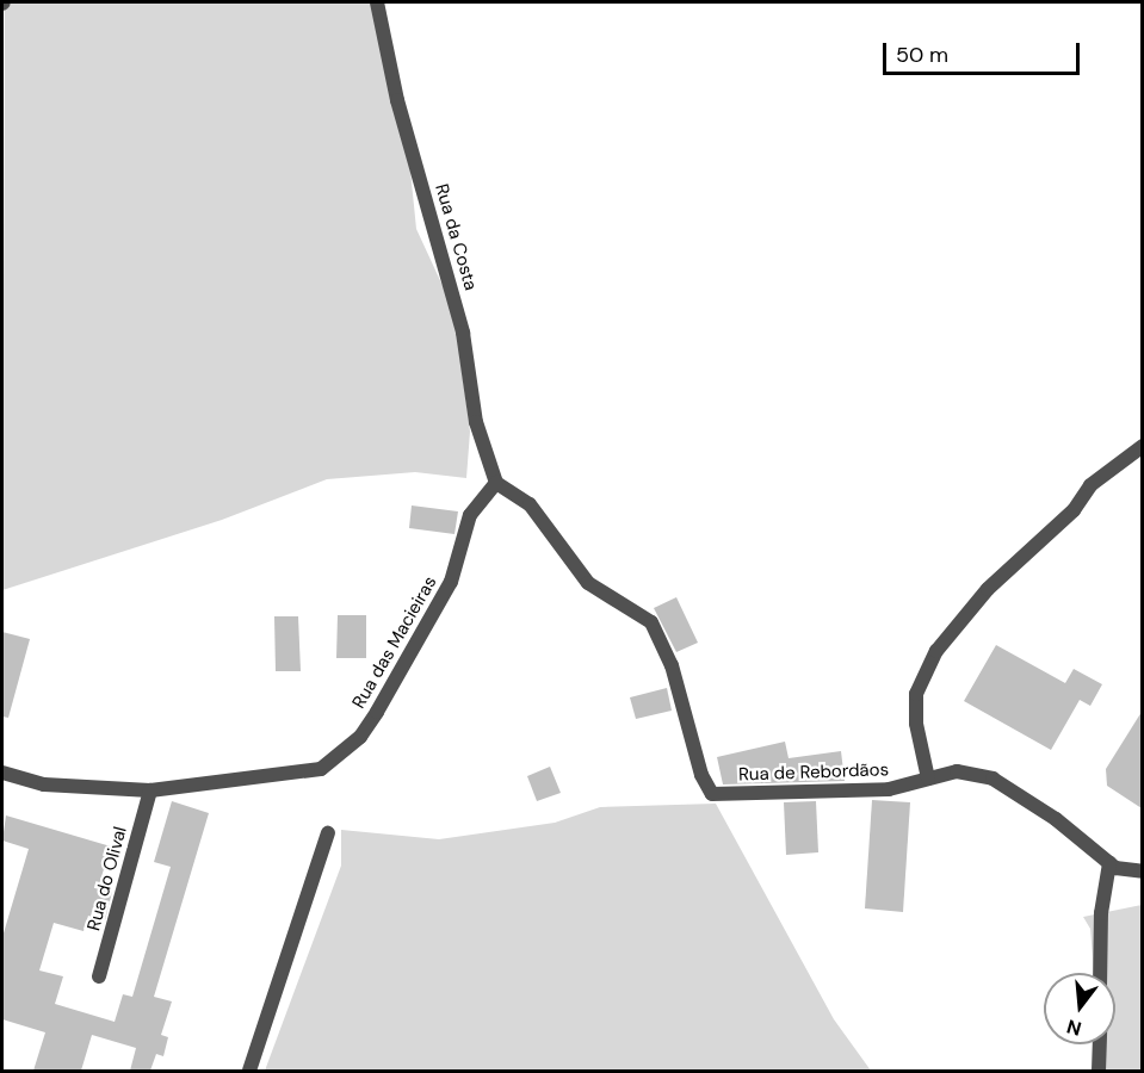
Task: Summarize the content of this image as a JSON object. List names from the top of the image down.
{
  "streets": {
    "street": [
      "Rua da Costa",
      "Rua das Macieiras",
      "Rua de Rebordãos",
      "Rua do Olival"
    ]
  },
  "crossings": [
    ["Rua da Costa", "Rua das Macieiras"],
    ["Rua da Costa", "Rua de Rebordãos"],
    ["Rua das Macieiras", "Rua de Rebordãos"],
    ["Rua das Macieiras", "Rua do Olival"]
  ],
  "scale_bar": "50 m",
  "north": "bottom"
}
